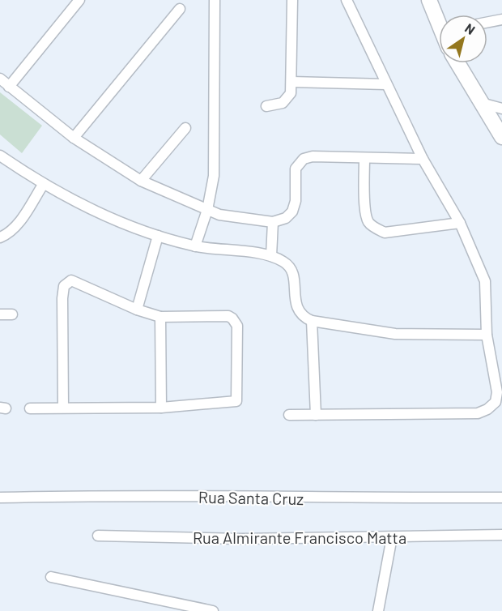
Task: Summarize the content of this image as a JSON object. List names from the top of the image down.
{
  "streets": {
    "street": ["Rua Santa Cruz", "Rua Almirante Francisco Matta"]
  },
  "north": "top right"
}
